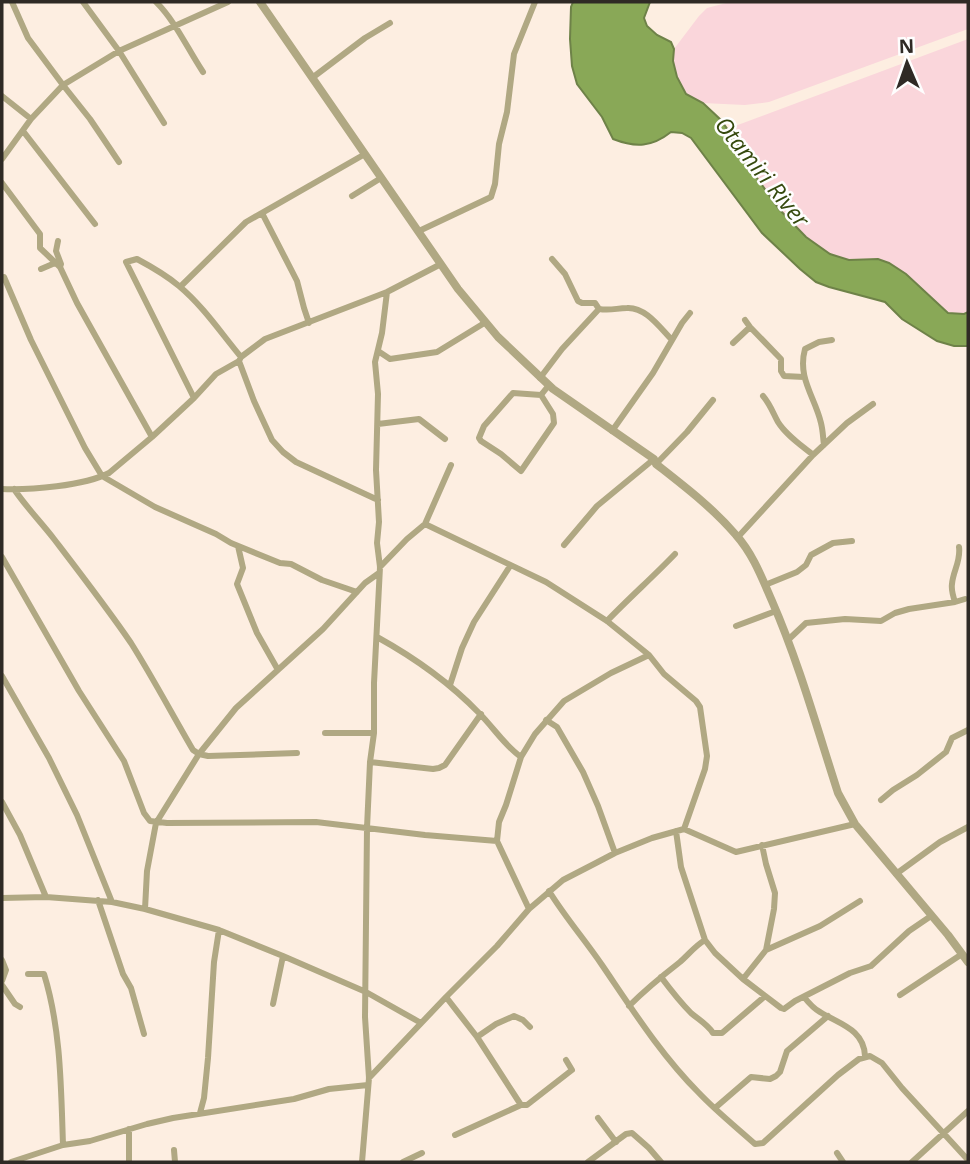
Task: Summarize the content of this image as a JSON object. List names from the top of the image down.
{
  "water": ["Otamiri River"],
  "north": "top"
}
